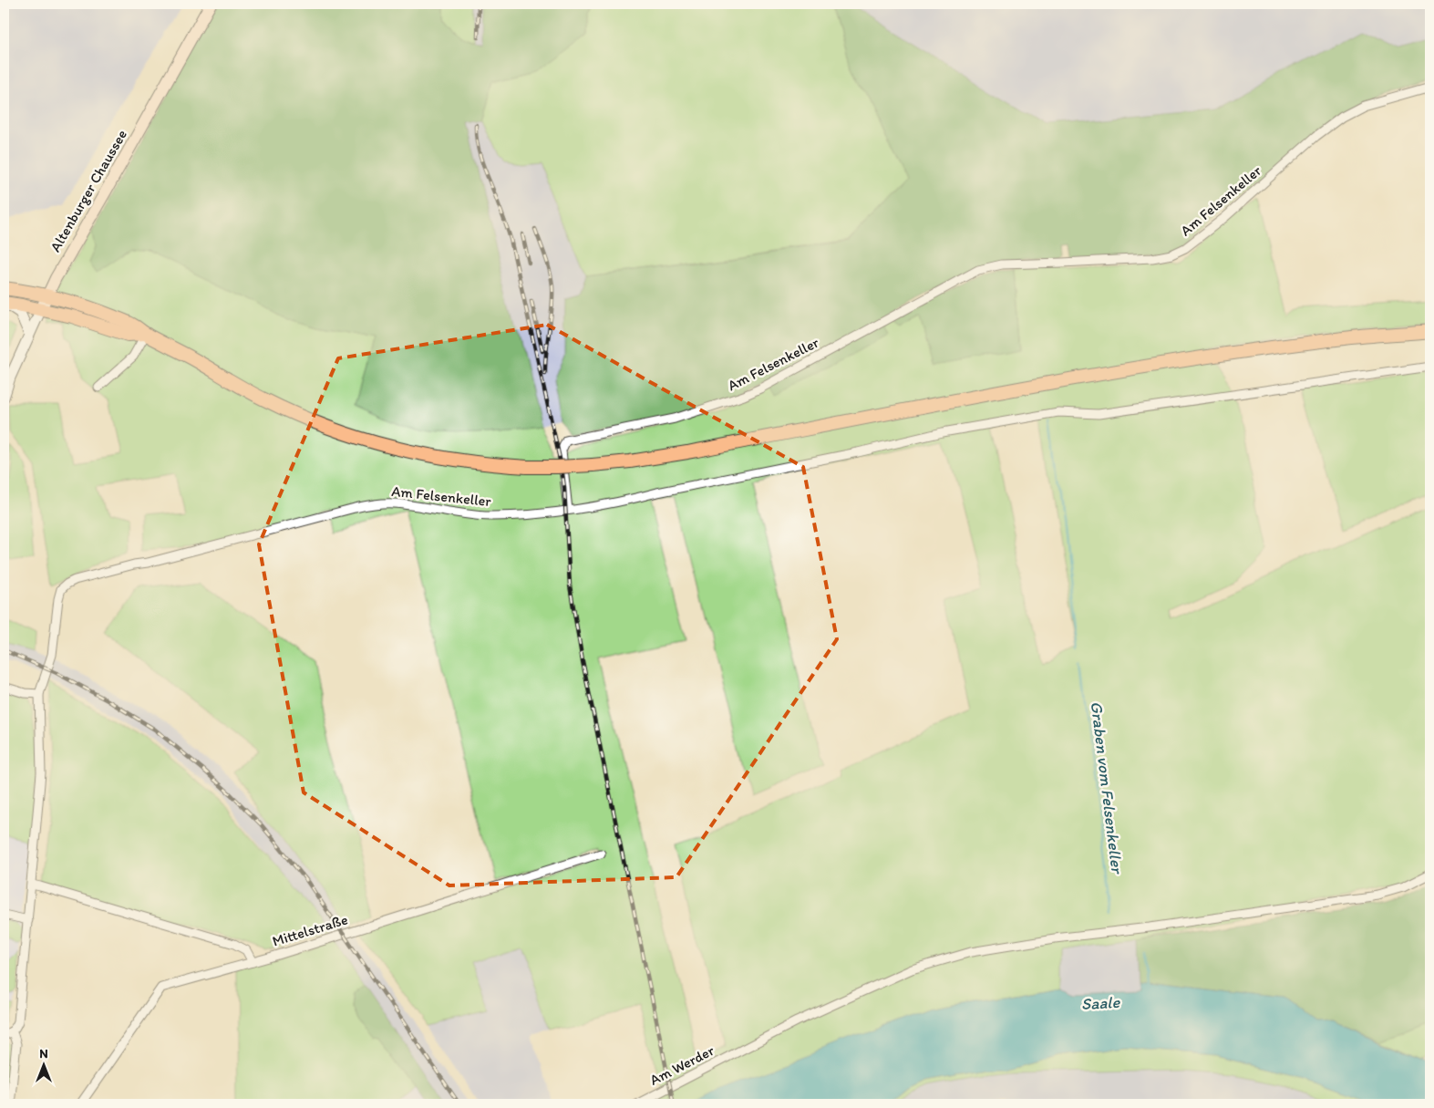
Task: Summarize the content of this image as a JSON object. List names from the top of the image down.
{
  "streets": {
    "main road": ["Altenburger Chaussee"],
    "street": ["Am Felsenkeller", "Mittelstraße", "Am Werder"]
  },
  "water": ["Graben vom Felsenkeller", "Saale"],
  "north": "top"
}
